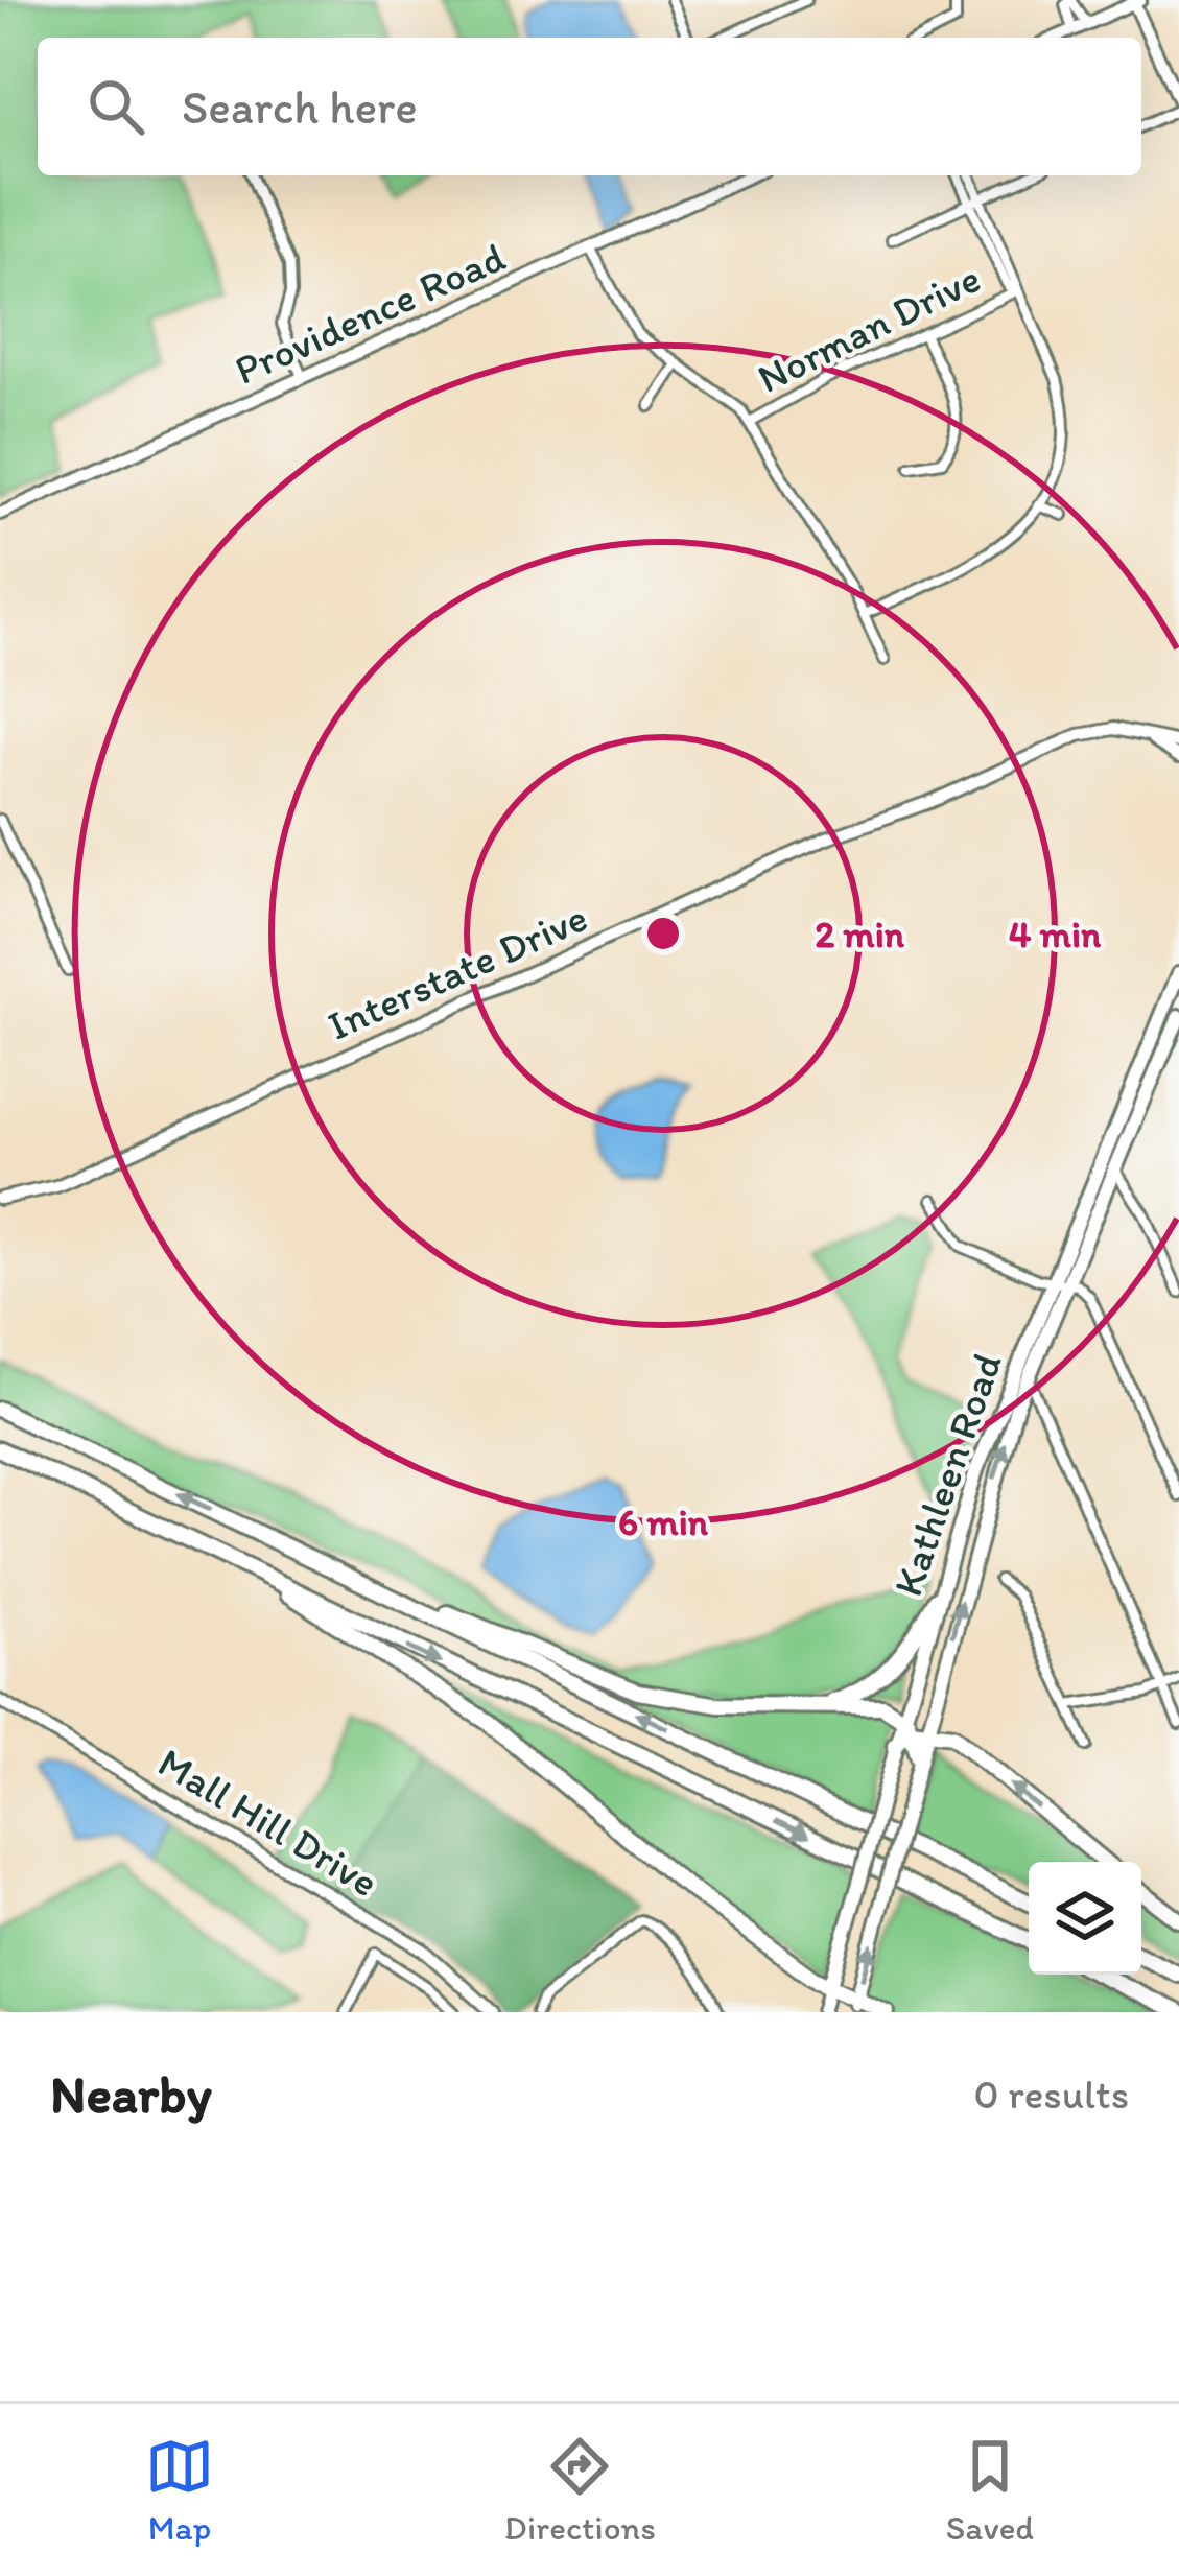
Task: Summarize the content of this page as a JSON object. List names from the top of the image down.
{
  "streets": {
    "main road": ["Kathleen Road"],
    "street": [
      "Providence Road",
      "Norman Drive",
      "Interstate Drive",
      "Mall Hill Drive"
    ]
  },
  "page": {
    "search": "Search here",
    "heading": ["Nearby", "0 results"],
    "nav": ["Map", "Directions", "Saved"]
  },
  "rings": ["2 min", "4 min", "6 min"]
}
